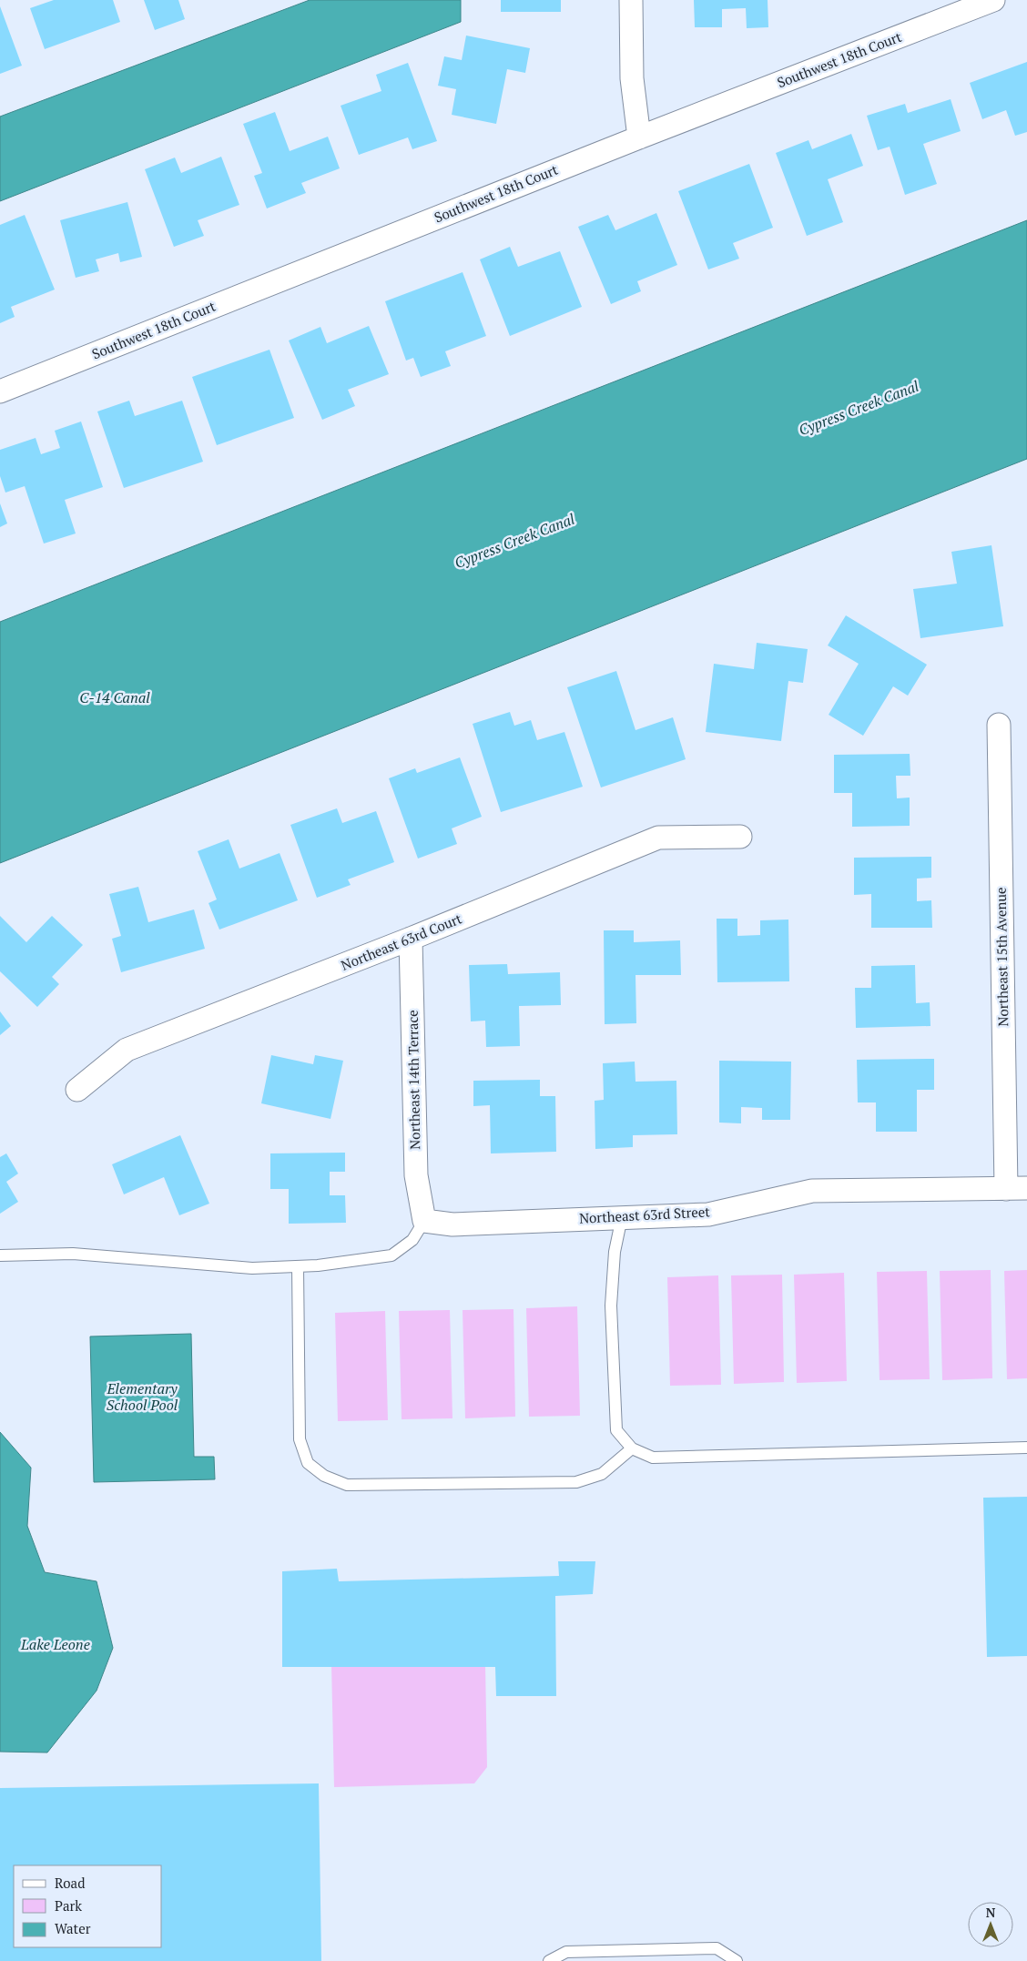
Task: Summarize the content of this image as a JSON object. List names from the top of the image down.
{
  "streets": {
    "street": [
      "Southwest 18th Court",
      "Northeast 63rd Court",
      "Northeast 15th Avenue",
      "Northeast 14th Terrace",
      "Northeast 63rd Street"
    ]
  },
  "crossings": [
    ["Northeast 63rd Court", "Northeast 14th Terrace"],
    ["Northeast 15th Avenue", "Northeast 63rd Street"],
    ["Northeast 14th Terrace", "Northeast 63rd Street"]
  ],
  "water": [
    "Cypress Creek Canal",
    "C-14 Canal",
    "Elementary School Pool",
    "Lake Leone"
  ],
  "legend": ["Road", "Park", "Water"],
  "north": "top"
}
